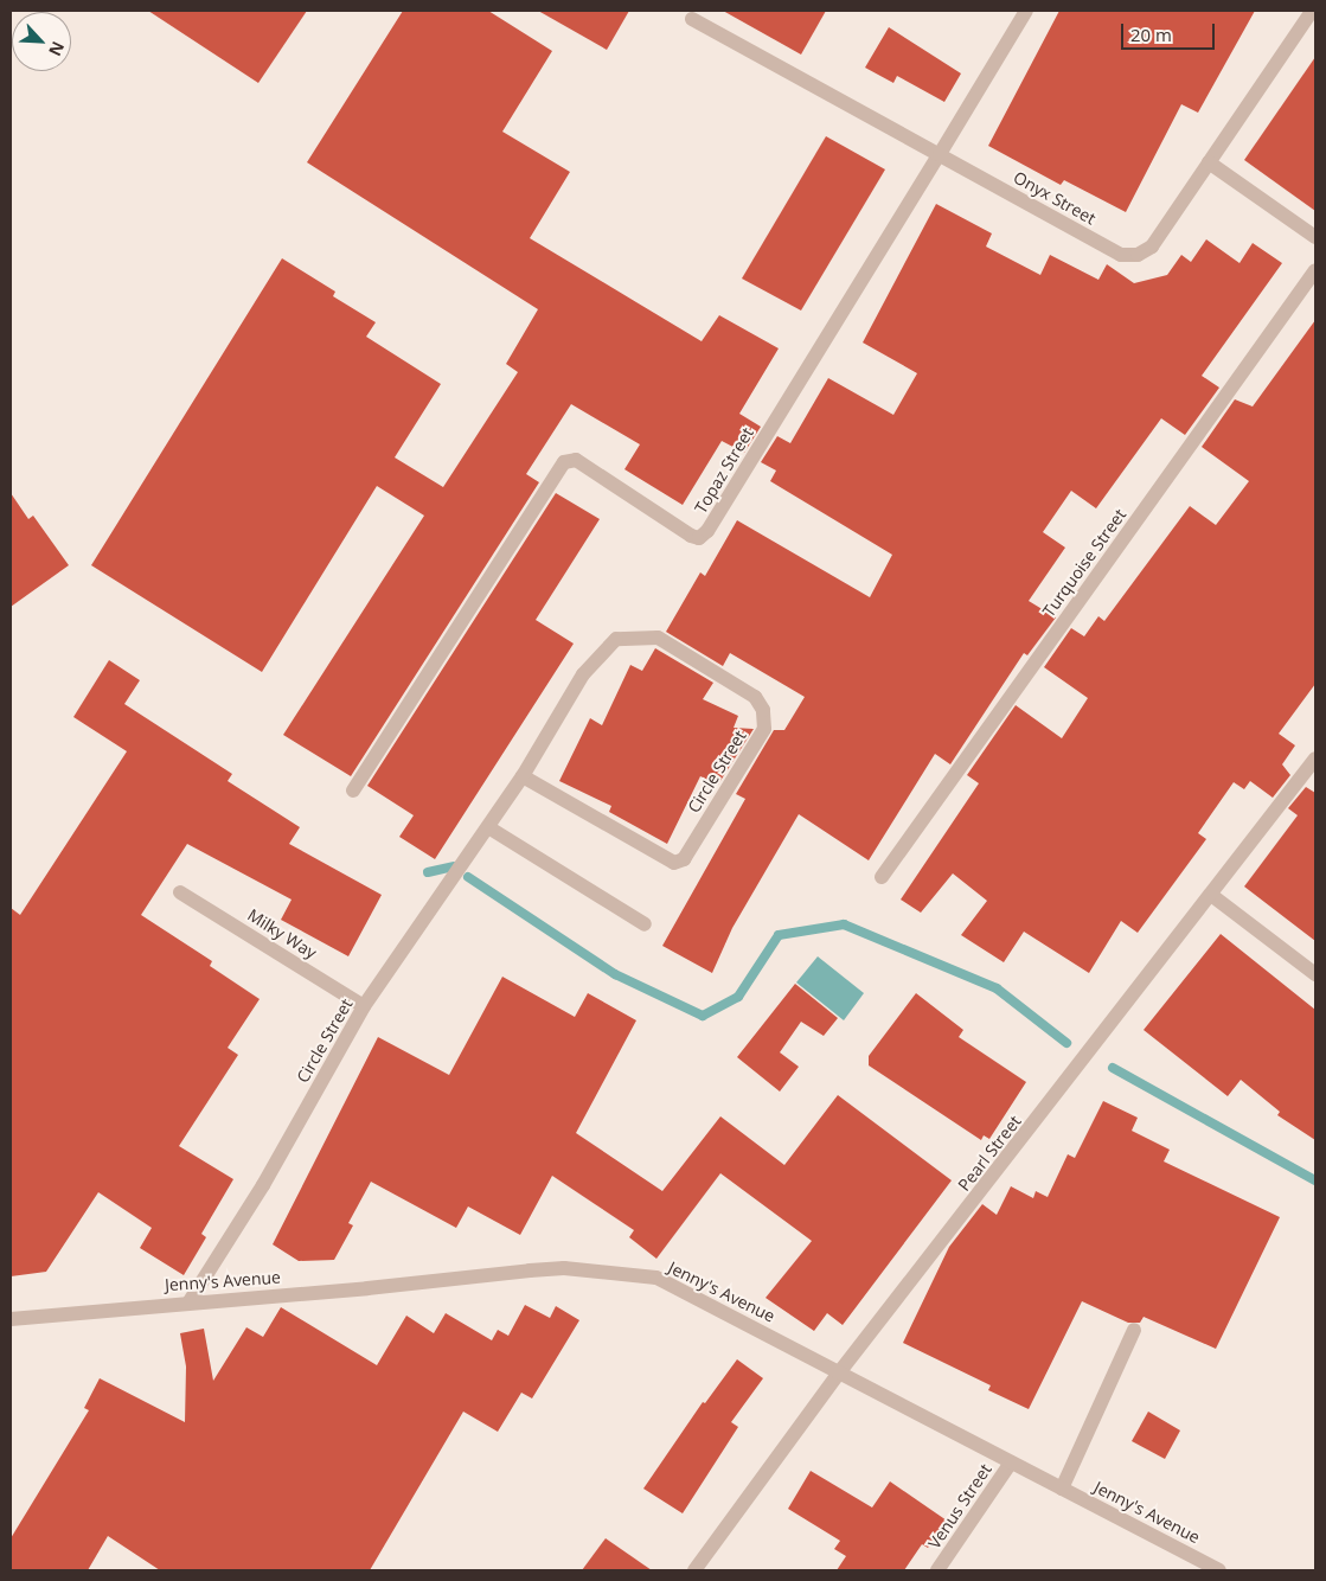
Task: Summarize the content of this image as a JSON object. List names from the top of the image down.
{
  "streets": {
    "street": [
      "Onyx Street",
      "Topaz Street",
      "Turquoise Street",
      "Circle Street",
      "Milky Way",
      "Pearl Street",
      "Jenny's Avenue",
      "Venus Street"
    ]
  },
  "crossings": [
    ["Onyx Street", "Topaz Street"],
    ["Circle Street", "Milky Way"],
    ["Circle Street", "Jenny's Avenue"],
    ["Pearl Street", "Jenny's Avenue"],
    ["Jenny's Avenue", "Venus Street"]
  ],
  "scale_bar": "20 m",
  "north": "bottom right"
}
